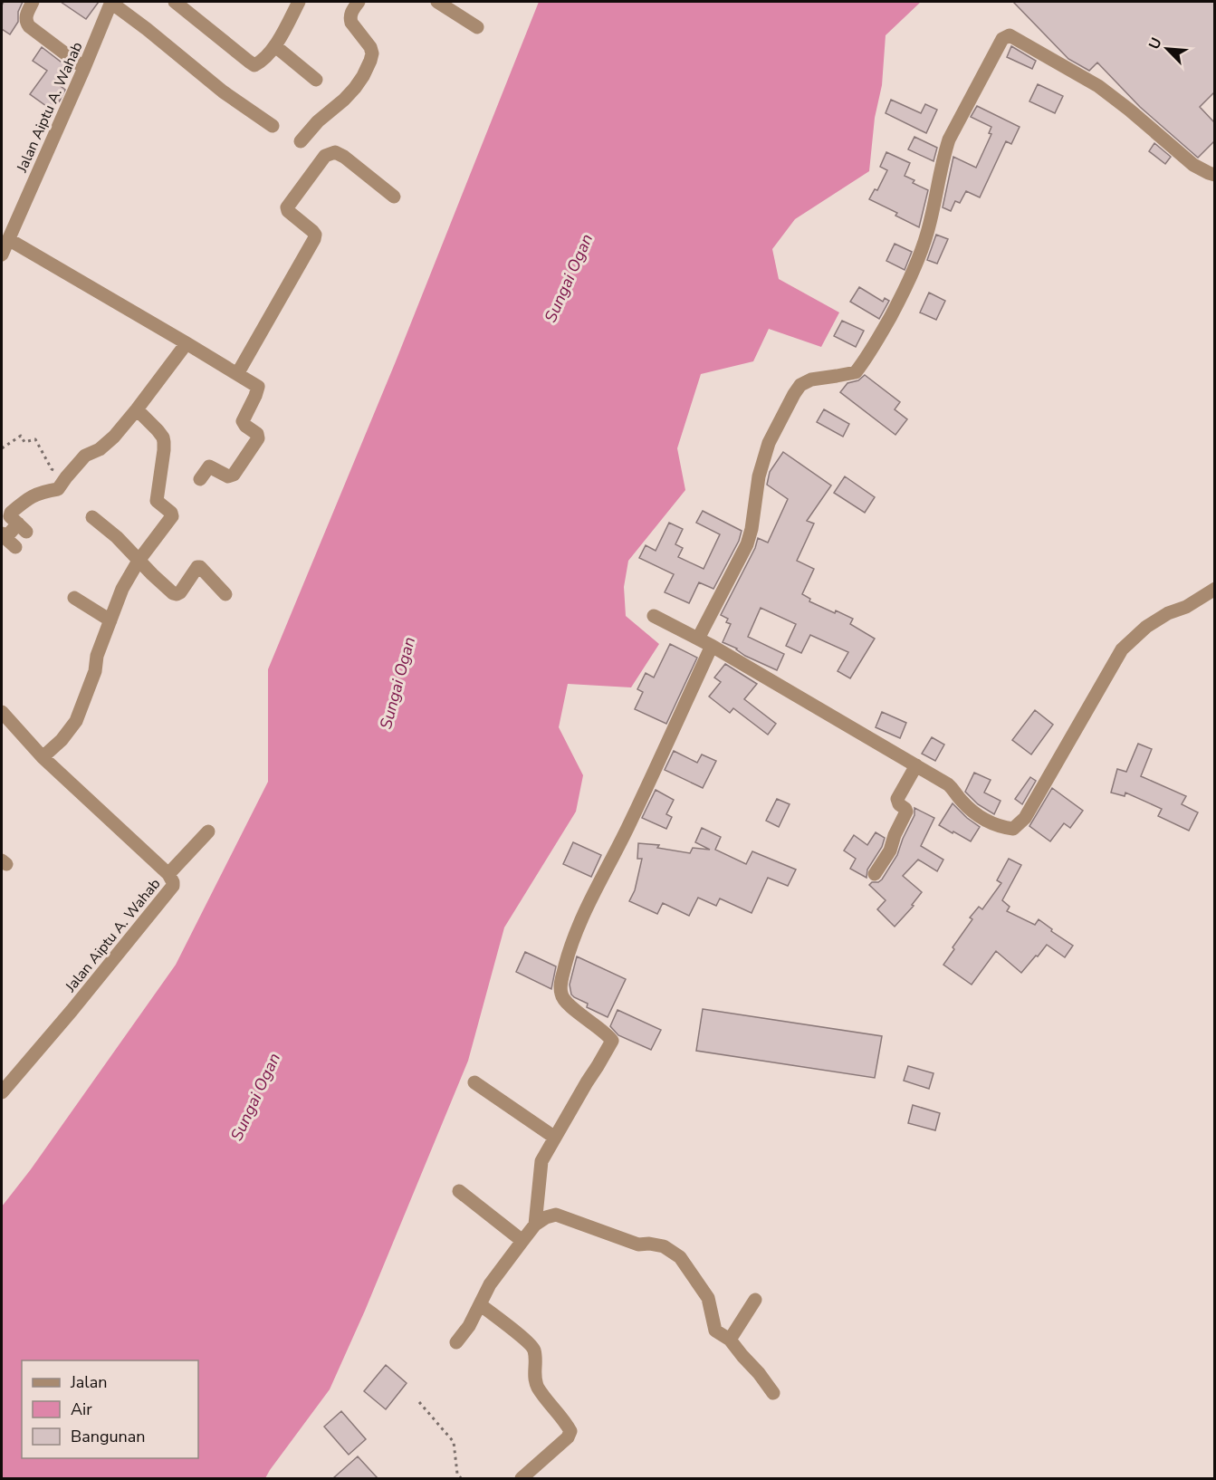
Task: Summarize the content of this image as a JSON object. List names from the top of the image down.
{
  "streets": {
    "street": ["Jalan Aiptu A. Wahab"]
  },
  "water": ["Sungai Ogan"],
  "legend": ["Jalan", "Air", "Bangunan"],
  "north": "top left"
}
